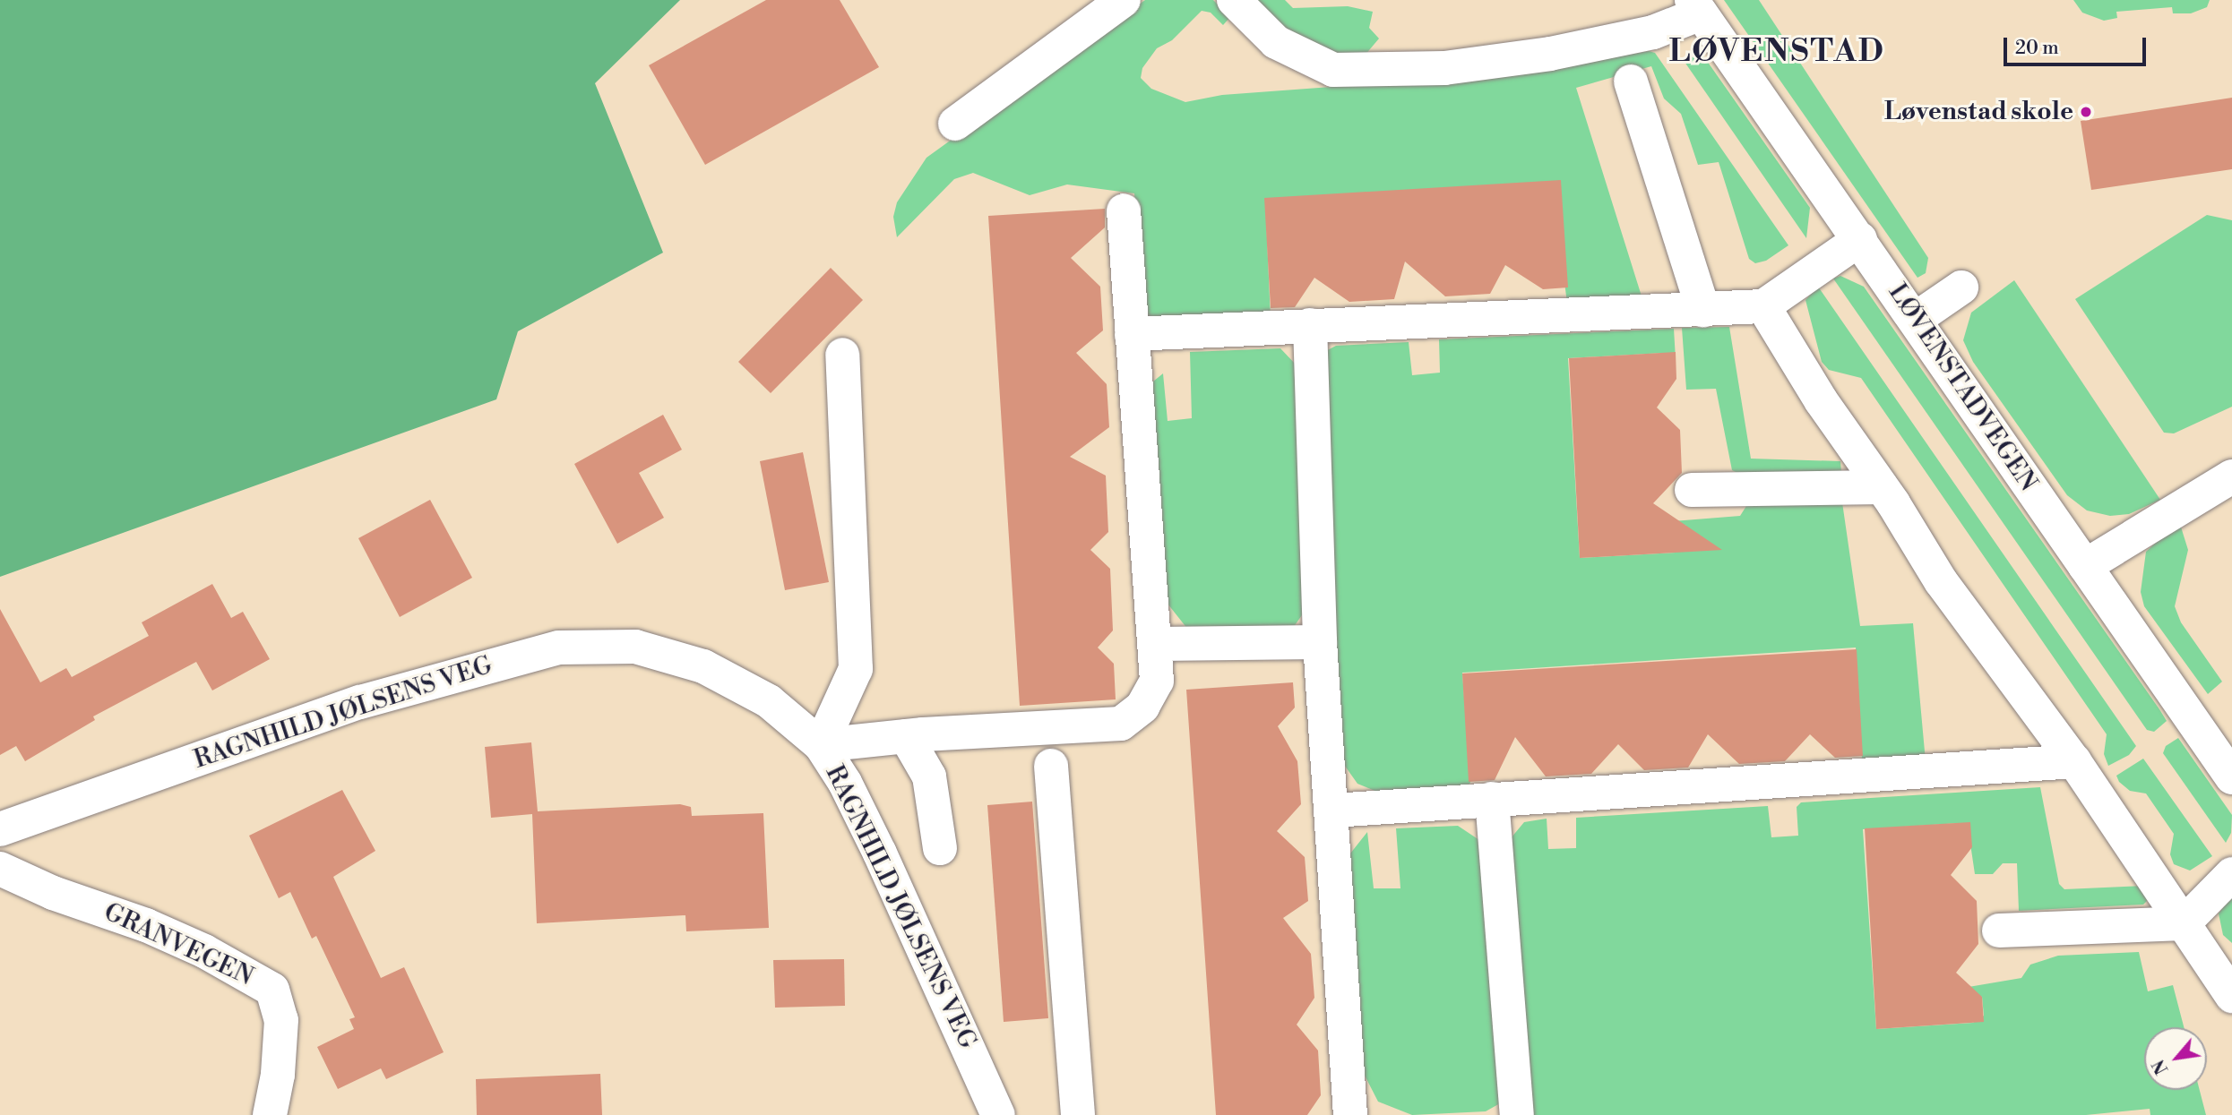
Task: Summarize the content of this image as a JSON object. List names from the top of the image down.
{
  "streets": {
    "street": ["LØVENSTADVEGEN", "RAGNHILD JØLSENS VEG", "GRANVEGEN"]
  },
  "districts": ["LØVENSTAD"],
  "places": ["Løvenstad skole"],
  "scale_bar": "20 m",
  "north": "bottom left"
}
